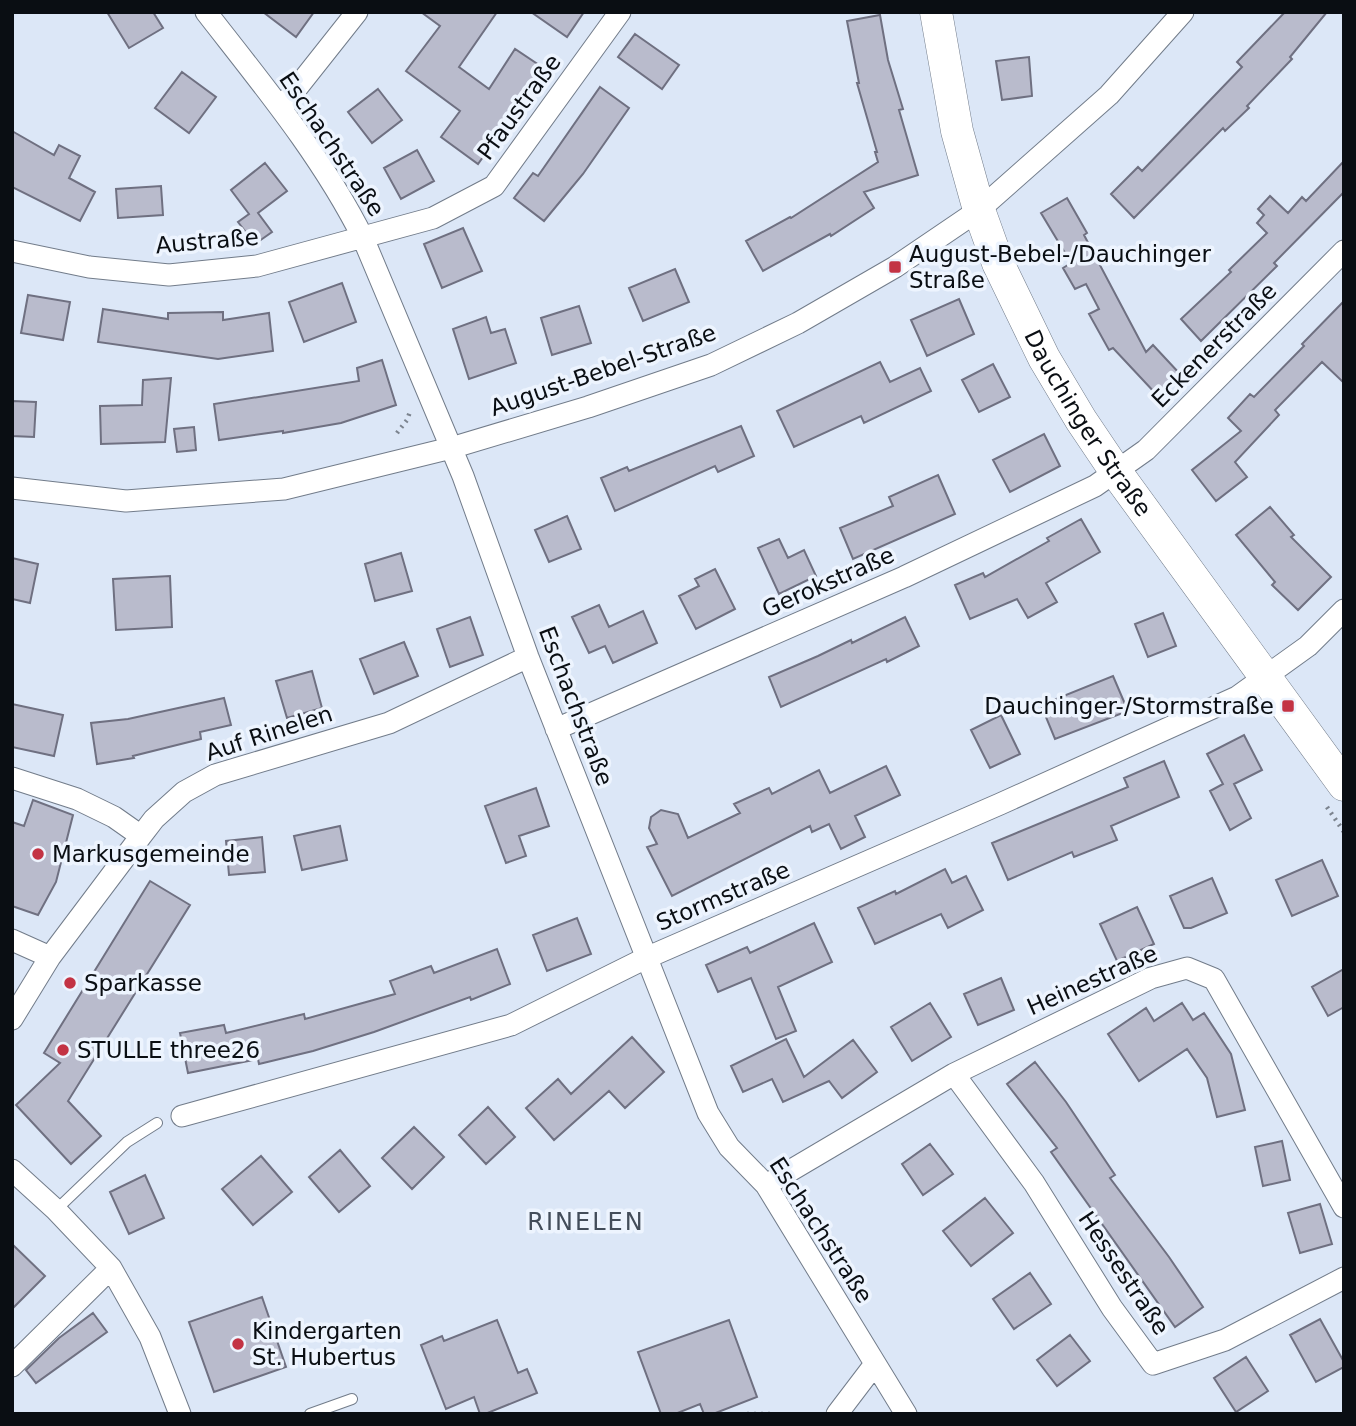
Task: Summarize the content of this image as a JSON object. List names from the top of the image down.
{
  "streets": {
    "main road": ["Dauchinger Straße"],
    "street": [
      "Pfaustraße",
      "Eschachstraße",
      "Austraße",
      "Eckenerstraße",
      "August-Bebel-Straße",
      "Gerokstraße",
      "Auf Rinelen",
      "Stormstraße",
      "Heinestraße",
      "Hessestraße"
    ]
  },
  "crossings": [
    ["Pfaustraße", "Eschachstraße"],
    ["Pfaustraße", "Austraße"],
    ["Eschachstraße", "Austraße"],
    ["Eschachstraße", "August-Bebel-Straße"],
    ["Eschachstraße", "Gerokstraße"],
    ["Eschachstraße", "Auf Rinelen"],
    ["Eschachstraße", "Stormstraße"],
    ["Eschachstraße", "Heinestraße"],
    ["Eckenerstraße", "Dauchinger Straße"],
    ["Eckenerstraße", "Gerokstraße"],
    ["August-Bebel-Straße", "Dauchinger Straße"],
    ["Dauchinger Straße", "Gerokstraße"],
    ["Dauchinger Straße", "Stormstraße"],
    ["Heinestraße", "Hessestraße"]
  ],
  "districts": ["RINELEN"],
  "places": {
    "transit": ["August-Bebel-/Dauchinger Straße", "Dauchinger-/Stormstraße"],
    "other": [
      "Markusgemeinde",
      "Sparkasse",
      "STULLE three26",
      "Kindergarten St. Hubertus"
    ]
  }
}
